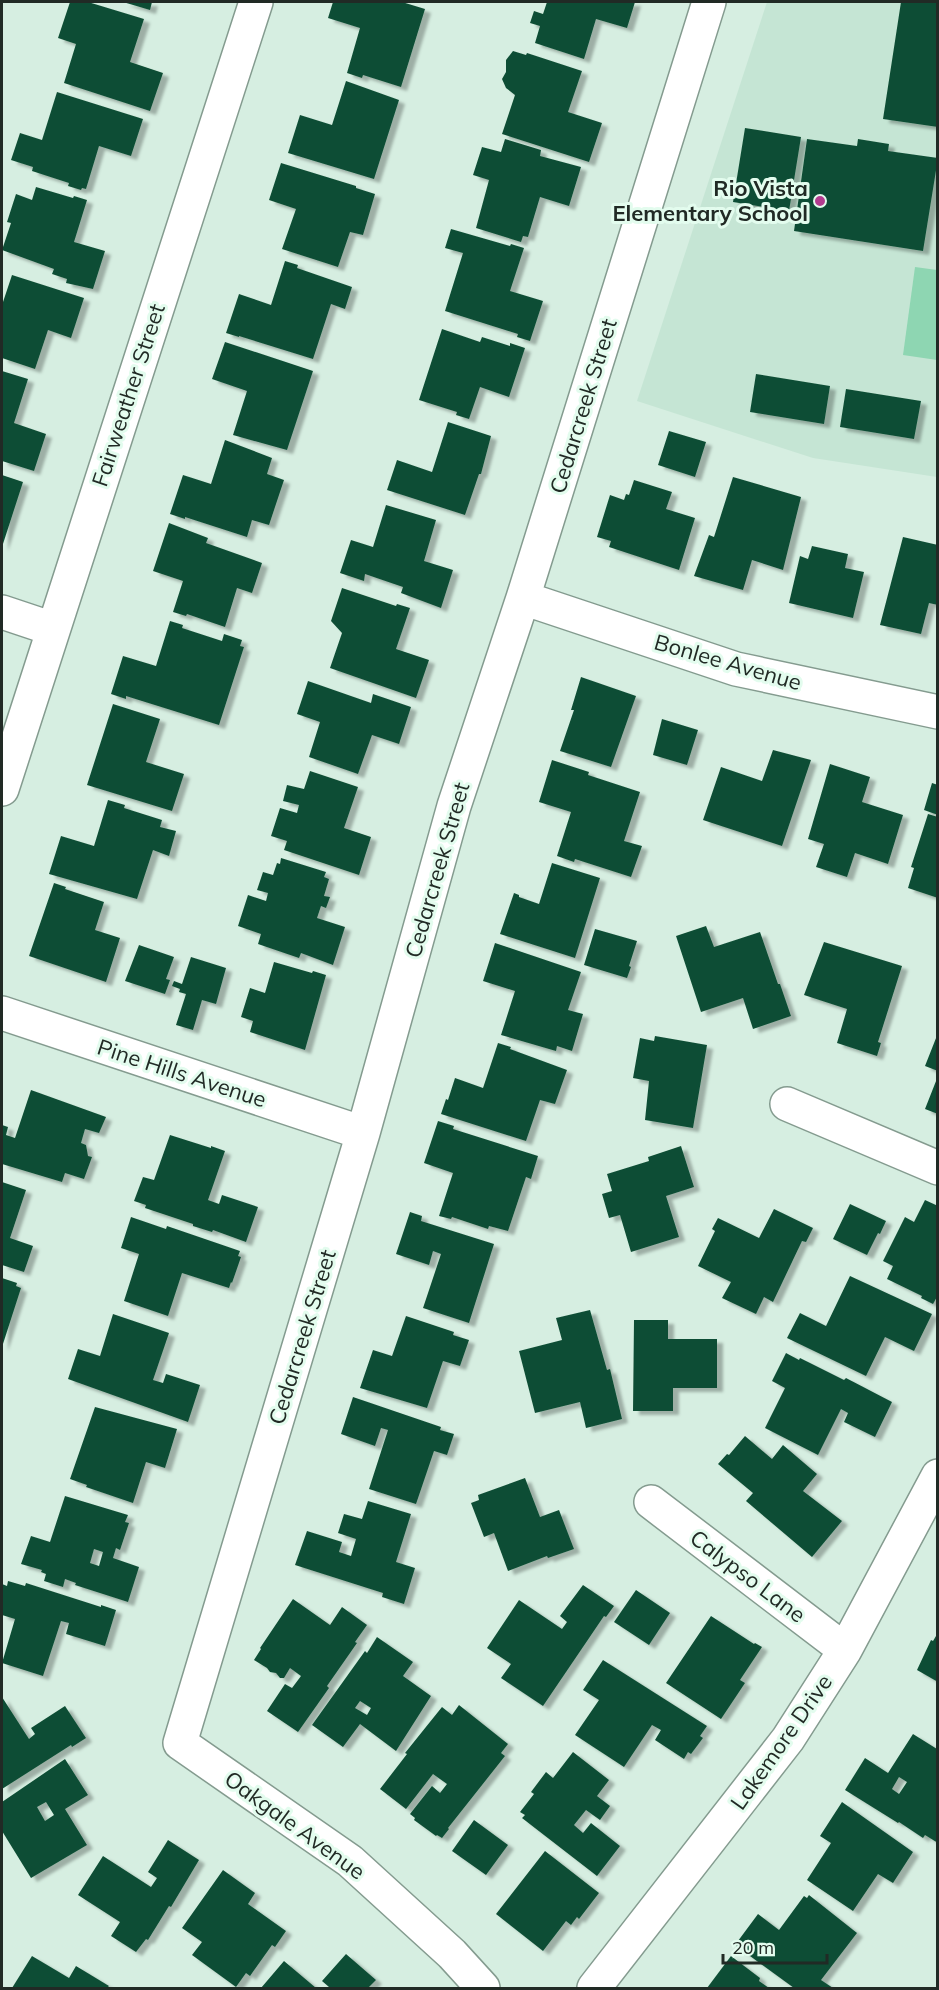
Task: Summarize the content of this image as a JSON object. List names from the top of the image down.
{
  "streets": {
    "street": [
      "Fairweather Street",
      "Cedarcreek Street",
      "Bonlee Avenue",
      "Pine Hills Avenue",
      "Calypso Lane",
      "Lakemore Drive",
      "Oakgale Avenue"
    ]
  },
  "crossings": [
    ["Cedarcreek Street", "Bonlee Avenue"],
    ["Cedarcreek Street", "Pine Hills Avenue"],
    ["Cedarcreek Street", "Oakgale Avenue"],
    ["Calypso Lane", "Lakemore Drive"]
  ],
  "places": ["Rio Vista Elementary School"],
  "scale_bar": "20 m"
}
